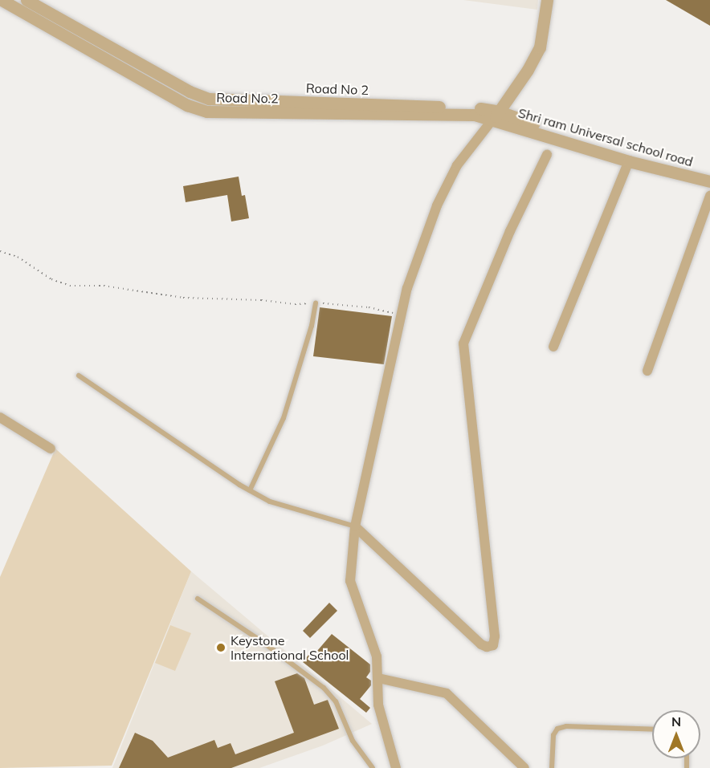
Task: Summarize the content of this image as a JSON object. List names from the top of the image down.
{
  "streets": {
    "street": ["Road No 2", "Road No.2", "Shri ram Universal school road"]
  },
  "crossings": [
    ["Road No 2", "Road No.2"],
    ["Road No 2", "Shri ram Universal school road"],
    ["Road No.2", "Shri ram Universal school road"]
  ],
  "places": ["Keystone International School"],
  "north": "top"
}
